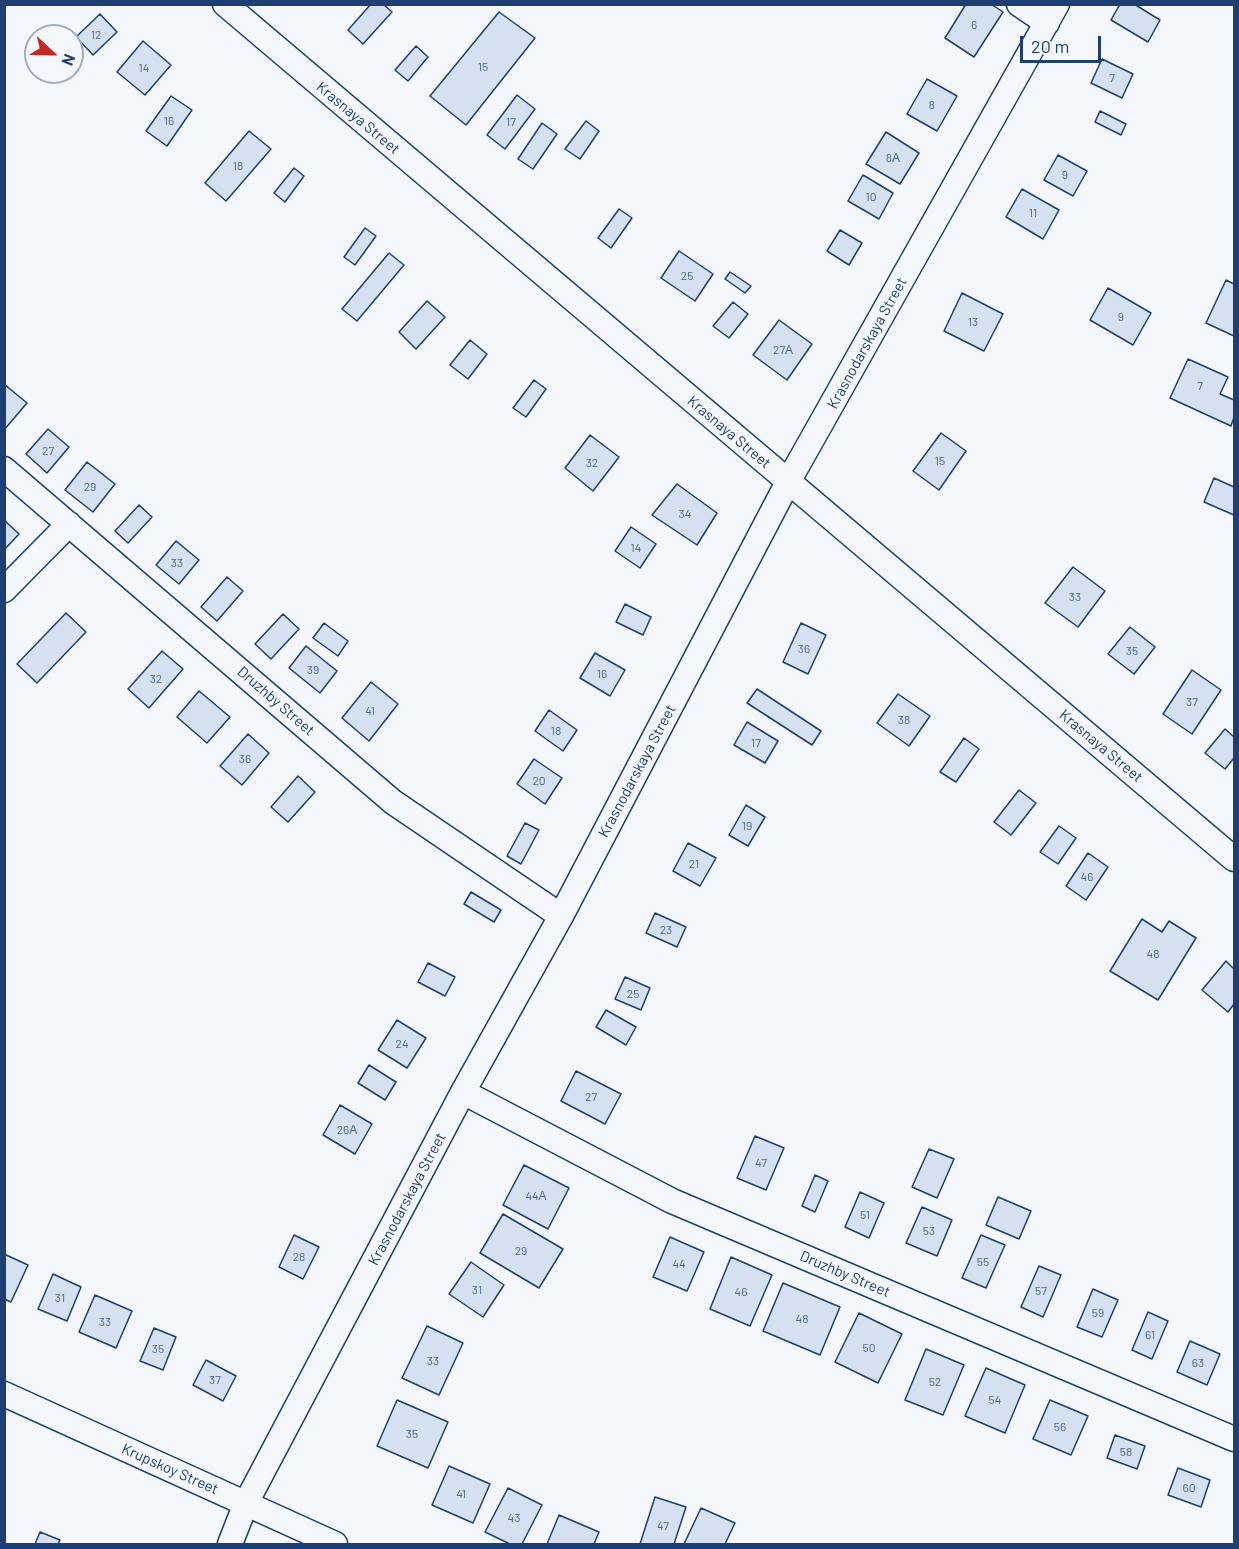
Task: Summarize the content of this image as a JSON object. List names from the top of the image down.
{
  "streets": {
    "street": [
      "Krasnaya Street",
      "Krasnodarskaya Street",
      "Druzhby Street",
      "Krupskoy Street"
    ]
  },
  "crossings": [
    ["Krasnaya Street", "Krasnodarskaya Street"],
    ["Krasnodarskaya Street", "Druzhby Street"],
    ["Krasnodarskaya Street", "Krupskoy Street"]
  ],
  "house_numbers": [
    "6",
    "12",
    "15",
    "14",
    "7",
    "8",
    "16",
    "17",
    "8А",
    "18",
    "9",
    "10",
    "11",
    "25",
    "9",
    "13",
    "27А",
    "7",
    "27",
    "15",
    "32",
    "29",
    "34",
    "14",
    "33",
    "33",
    "36",
    "35",
    "39",
    "16",
    "32",
    "37",
    "41",
    "38",
    "18",
    "17",
    "36",
    "20",
    "19",
    "21",
    "46",
    "23",
    "48",
    "25",
    "24",
    "27",
    "26А",
    "47",
    "44А",
    "51",
    "53",
    "29",
    "28",
    "55",
    "44",
    "31",
    "57",
    "46",
    "31",
    "59",
    "48",
    "33",
    "61",
    "50",
    "35",
    "33",
    "63",
    "37",
    "52",
    "54",
    "56",
    "35",
    "58",
    "60",
    "41",
    "43",
    "47"
  ],
  "scale_bar": "20 m",
  "north": "right"
}
